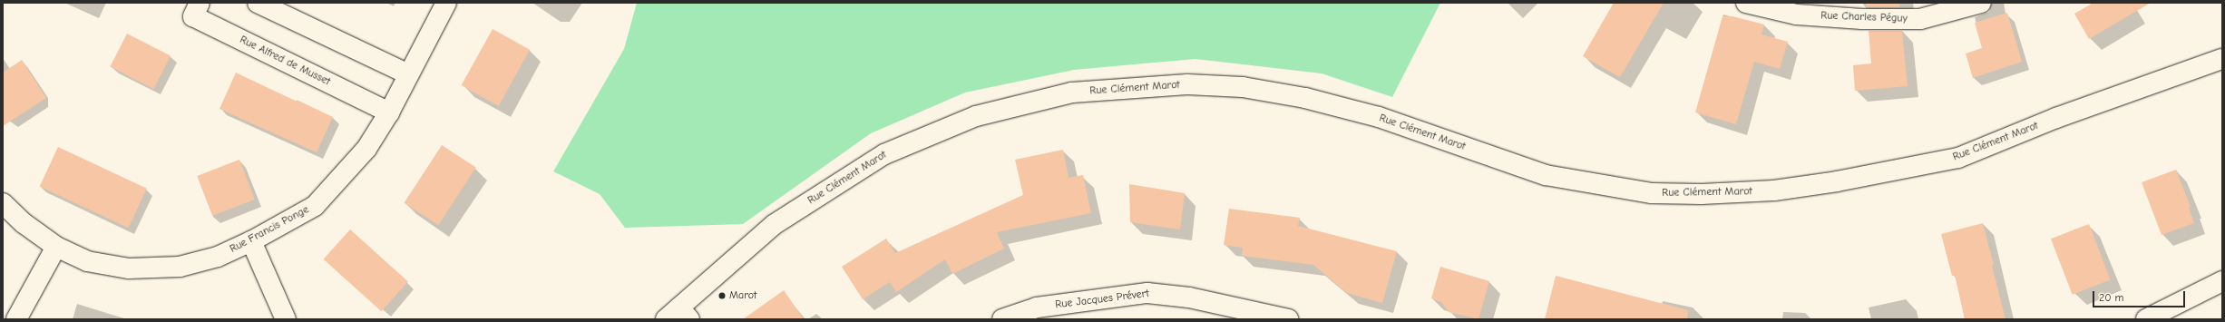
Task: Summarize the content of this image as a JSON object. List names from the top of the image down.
{
  "streets": {
    "street": [
      "Rue Charles Péguy",
      "Rue Alfred de Musset",
      "Rue Clément Marot",
      "Rue Francis Ponge",
      "Rue Jacques Prévert"
    ]
  },
  "crossings": [
    ["Rue Alfred de Musset", "Rue Francis Ponge"]
  ],
  "places": ["Marot"],
  "scale_bar": "20 m"
}
